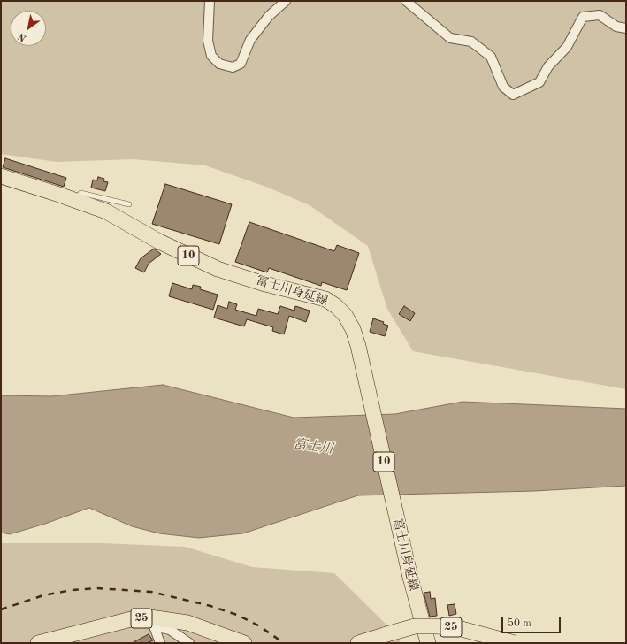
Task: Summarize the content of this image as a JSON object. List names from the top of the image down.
{
  "streets": {
    "main road": ["10", "富士川身延線", "25"]
  },
  "water": ["富士川"],
  "scale_bar": "50 m",
  "north": "bottom left"
}
